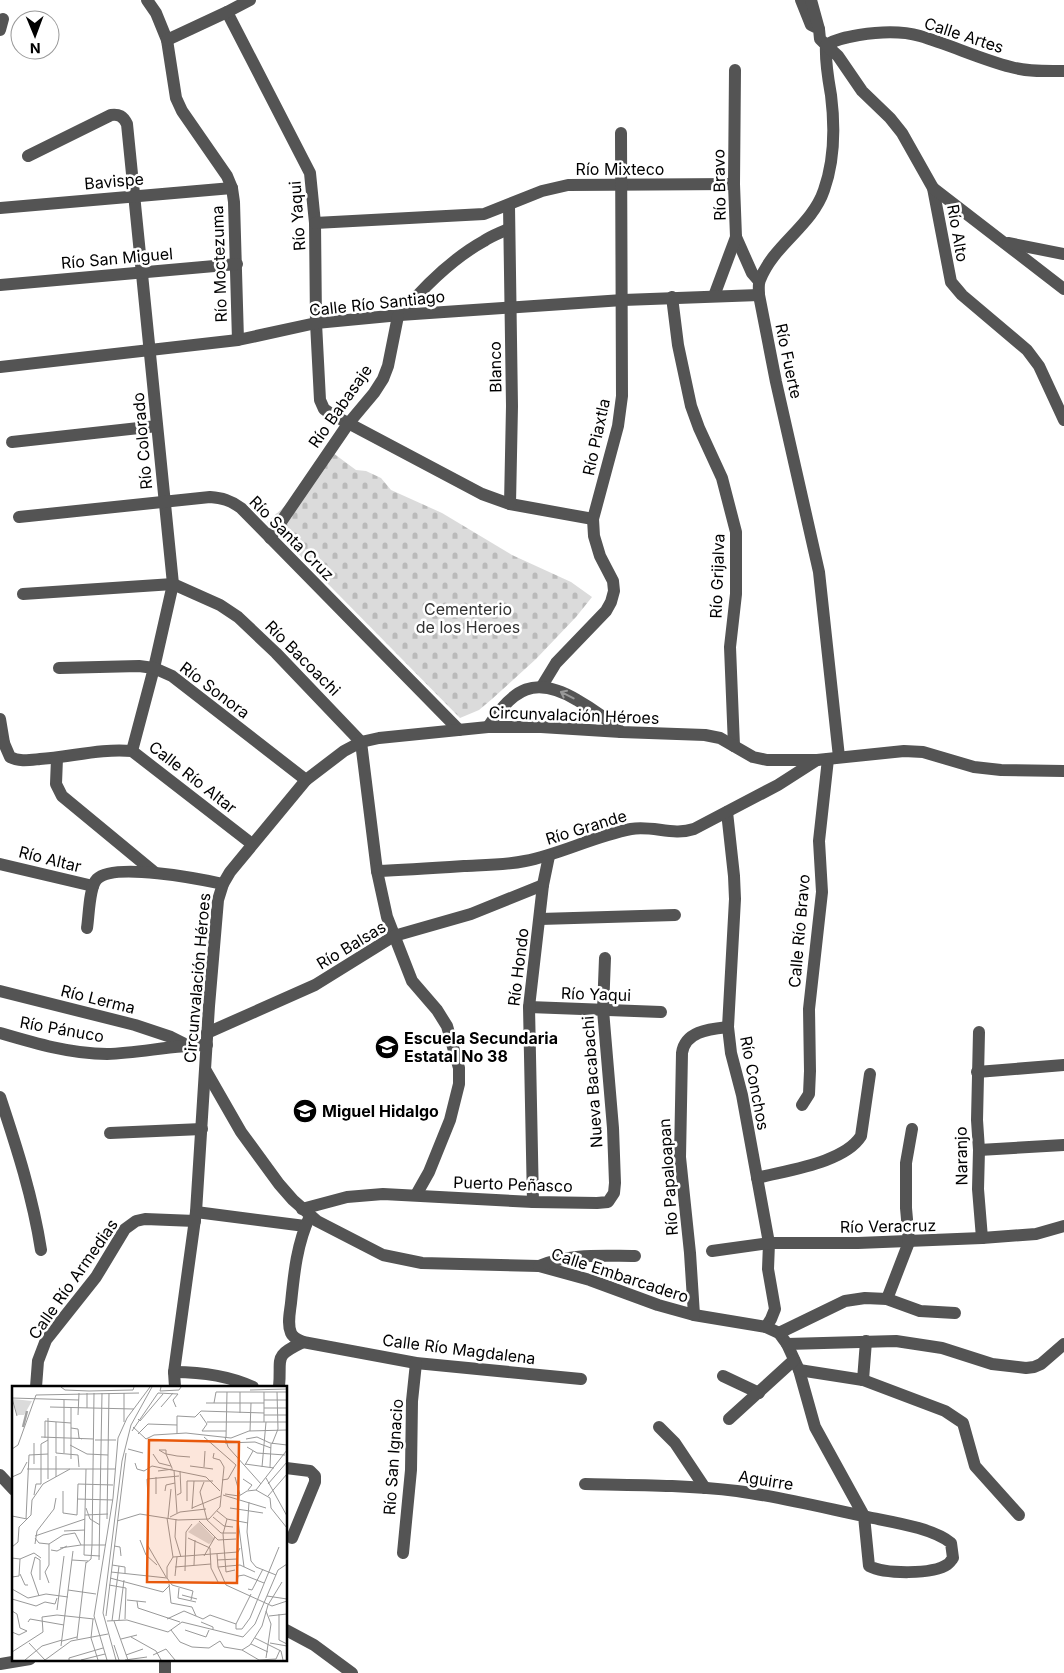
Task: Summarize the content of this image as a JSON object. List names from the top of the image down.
{
  "streets": {
    "street": [
      "Calle Artes",
      "Río Mixteco",
      "Bavispe",
      "Río Bravo",
      "Río Yaqui",
      "Río Alto",
      "Río San Miguel",
      "Río Moctezuma",
      "Calle Río Santiago",
      "Río Fuerte",
      "Blanco",
      "Río Babasaje",
      "Río Piaxtla",
      "Río Colorado",
      "Río Santa Cruz",
      "Río Grijalva",
      "Río Bacoachi",
      "Río Sonora",
      "Circunvalación Héroes",
      "Calle Río Altar",
      "Río Grande",
      "Río Altar",
      "Calle Río Bravo",
      "Río Balsas",
      "Río Hondo",
      "Río Lerma",
      "Río Pánuco",
      "Nueva Bacabachi",
      "Río Conchos",
      "Naranjo",
      "Río Papaloapan",
      "Puerto Peñasco",
      "Río Veracruz",
      "Calle Embarcadero",
      "Calle Río Armedias",
      "Calle Río Magdalena",
      "Río San Ignacio",
      "Aguirre"
    ]
  },
  "crossings": [
    ["Calle Artes", "Río Alto"],
    ["Río Mixteco", "Río Bravo"],
    ["Río Mixteco", "Río Yaqui"],
    ["Río Mixteco", "Blanco"],
    ["Río Mixteco", "Río Piaxtla"],
    ["Bavispe", "Río Moctezuma"],
    ["Bavispe", "Río Colorado"],
    ["Río Bravo", "Calle Río Santiago"],
    ["Río Yaqui", "Calle Río Santiago"],
    ["Río Yaqui", "Blanco"],
    ["Río Yaqui", "Río Babasaje"],
    ["Río Yaqui", "Río Hondo"],
    ["Río Yaqui", "Nueva Bacabachi"],
    ["Río San Miguel", "Río Moctezuma"],
    ["Río San Miguel", "Río Colorado"],
    ["Río Moctezuma", "Calle Río Santiago"],
    ["Calle Río Santiago", "Río Fuerte"],
    ["Calle Río Santiago", "Blanco"],
    ["Calle Río Santiago", "Río Babasaje"],
    ["Calle Río Santiago", "Río Piaxtla"],
    ["Calle Río Santiago", "Río Colorado"],
    ["Calle Río Santiago", "Río Grijalva"],
    ["Río Fuerte", "Circunvalación Héroes"],
    ["Río Fuerte", "Río Grande"],
    ["Río Fuerte", "Calle Río Bravo"],
    ["Blanco", "Río Babasaje"],
    ["Río Babasaje", "Río Santa Cruz"],
    ["Río Colorado", "Río Santa Cruz"],
    ["Río Colorado", "Río Bacoachi"],
    ["Río Colorado", "Río Sonora"],
    ["Río Colorado", "Calle Río Altar"],
    ["Río Santa Cruz", "Circunvalación Héroes"],
    ["Río Grijalva", "Circunvalación Héroes"],
    ["Río Bacoachi", "Circunvalación Héroes"],
    ["Río Sonora", "Circunvalación Héroes"],
    ["Circunvalación Héroes", "Calle Río Altar"],
    ["Circunvalación Héroes", "Río Grande"],
    ["Circunvalación Héroes", "Calle Río Bravo"],
    ["Circunvalación Héroes", "Río Balsas"],
    ["Circunvalación Héroes", "Río Pánuco"],
    ["Circunvalación Héroes", "Calle Embarcadero"],
    ["Circunvalación Héroes", "Calle Río Armedias"],
    ["Río Grande", "Calle Río Bravo"],
    ["Río Grande", "Río Hondo"],
    ["Río Grande", "Río Conchos"],
    ["Río Balsas", "Río Hondo"],
    ["Río Balsas", "Río Pánuco"],
    ["Río Hondo", "Puerto Peñasco"],
    ["Río Lerma", "Río Pánuco"],
    ["Nueva Bacabachi", "Puerto Peñasco"],
    ["Río Conchos", "Río Papaloapan"],
    ["Río Conchos", "Río Veracruz"],
    ["Río Conchos", "Calle Embarcadero"],
    ["Naranjo", "Río Veracruz"],
    ["Río Papaloapan", "Calle Embarcadero"],
    ["Puerto Peñasco", "Calle Embarcadero"],
    ["Puerto Peñasco", "Calle Río Armedias"],
    ["Calle Embarcadero", "Calle Río Armedias"],
    ["Calle Río Magdalena", "Río San Ignacio"]
  ],
  "parks": ["Cementerio de los Heroes"],
  "places": {
    "school or university": ["Escuela Secundaria Estatal No 38", "Miguel Hidalgo"]
  },
  "north": "bottom"
}
